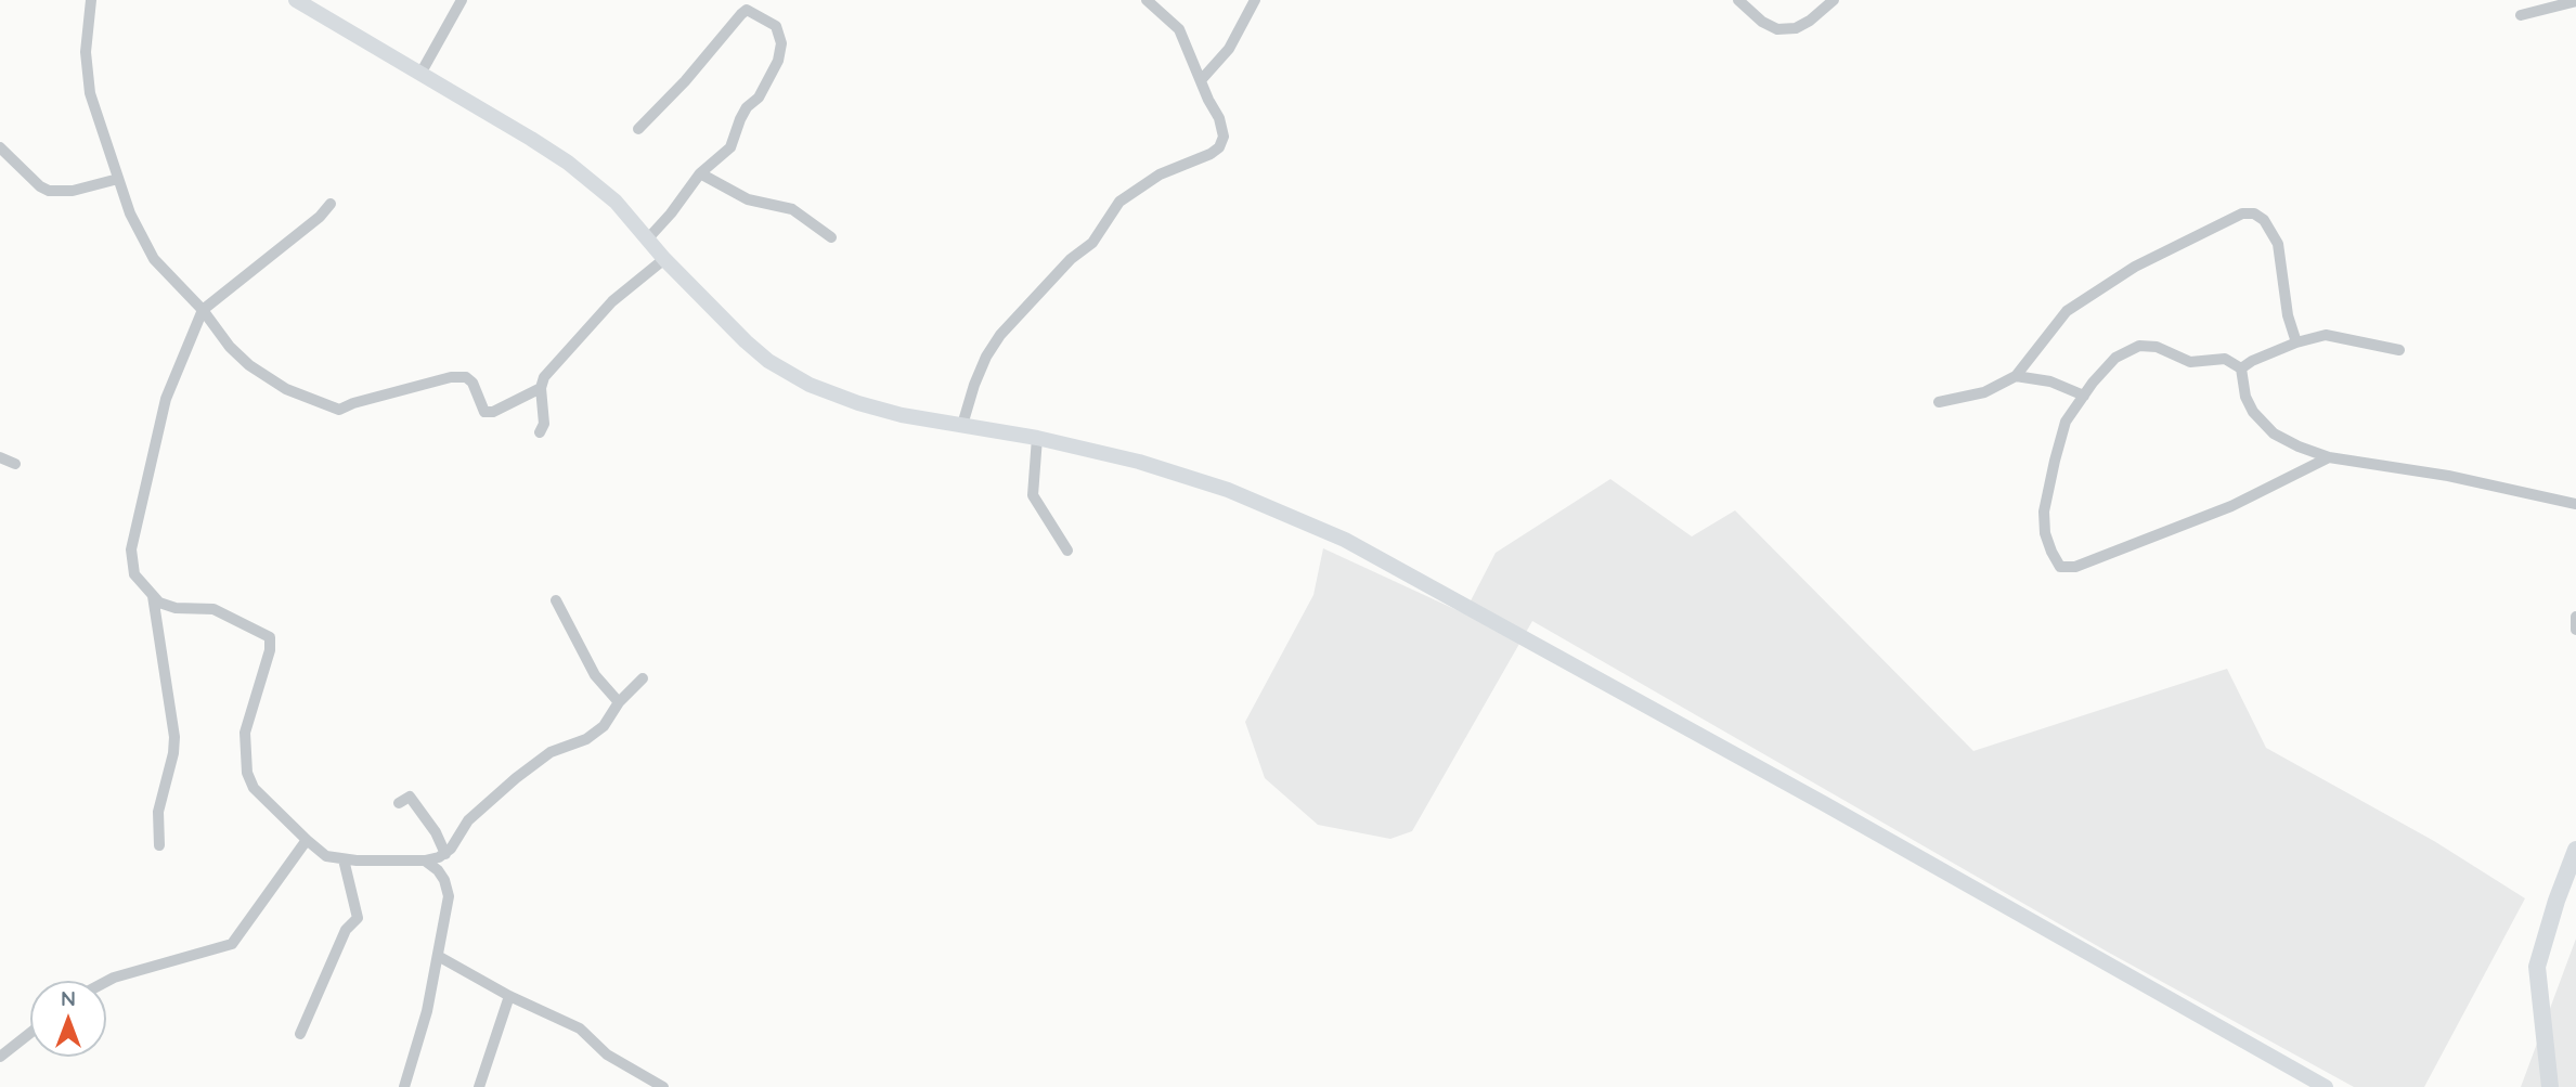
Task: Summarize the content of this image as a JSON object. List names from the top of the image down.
{
  "north": "top"
}
